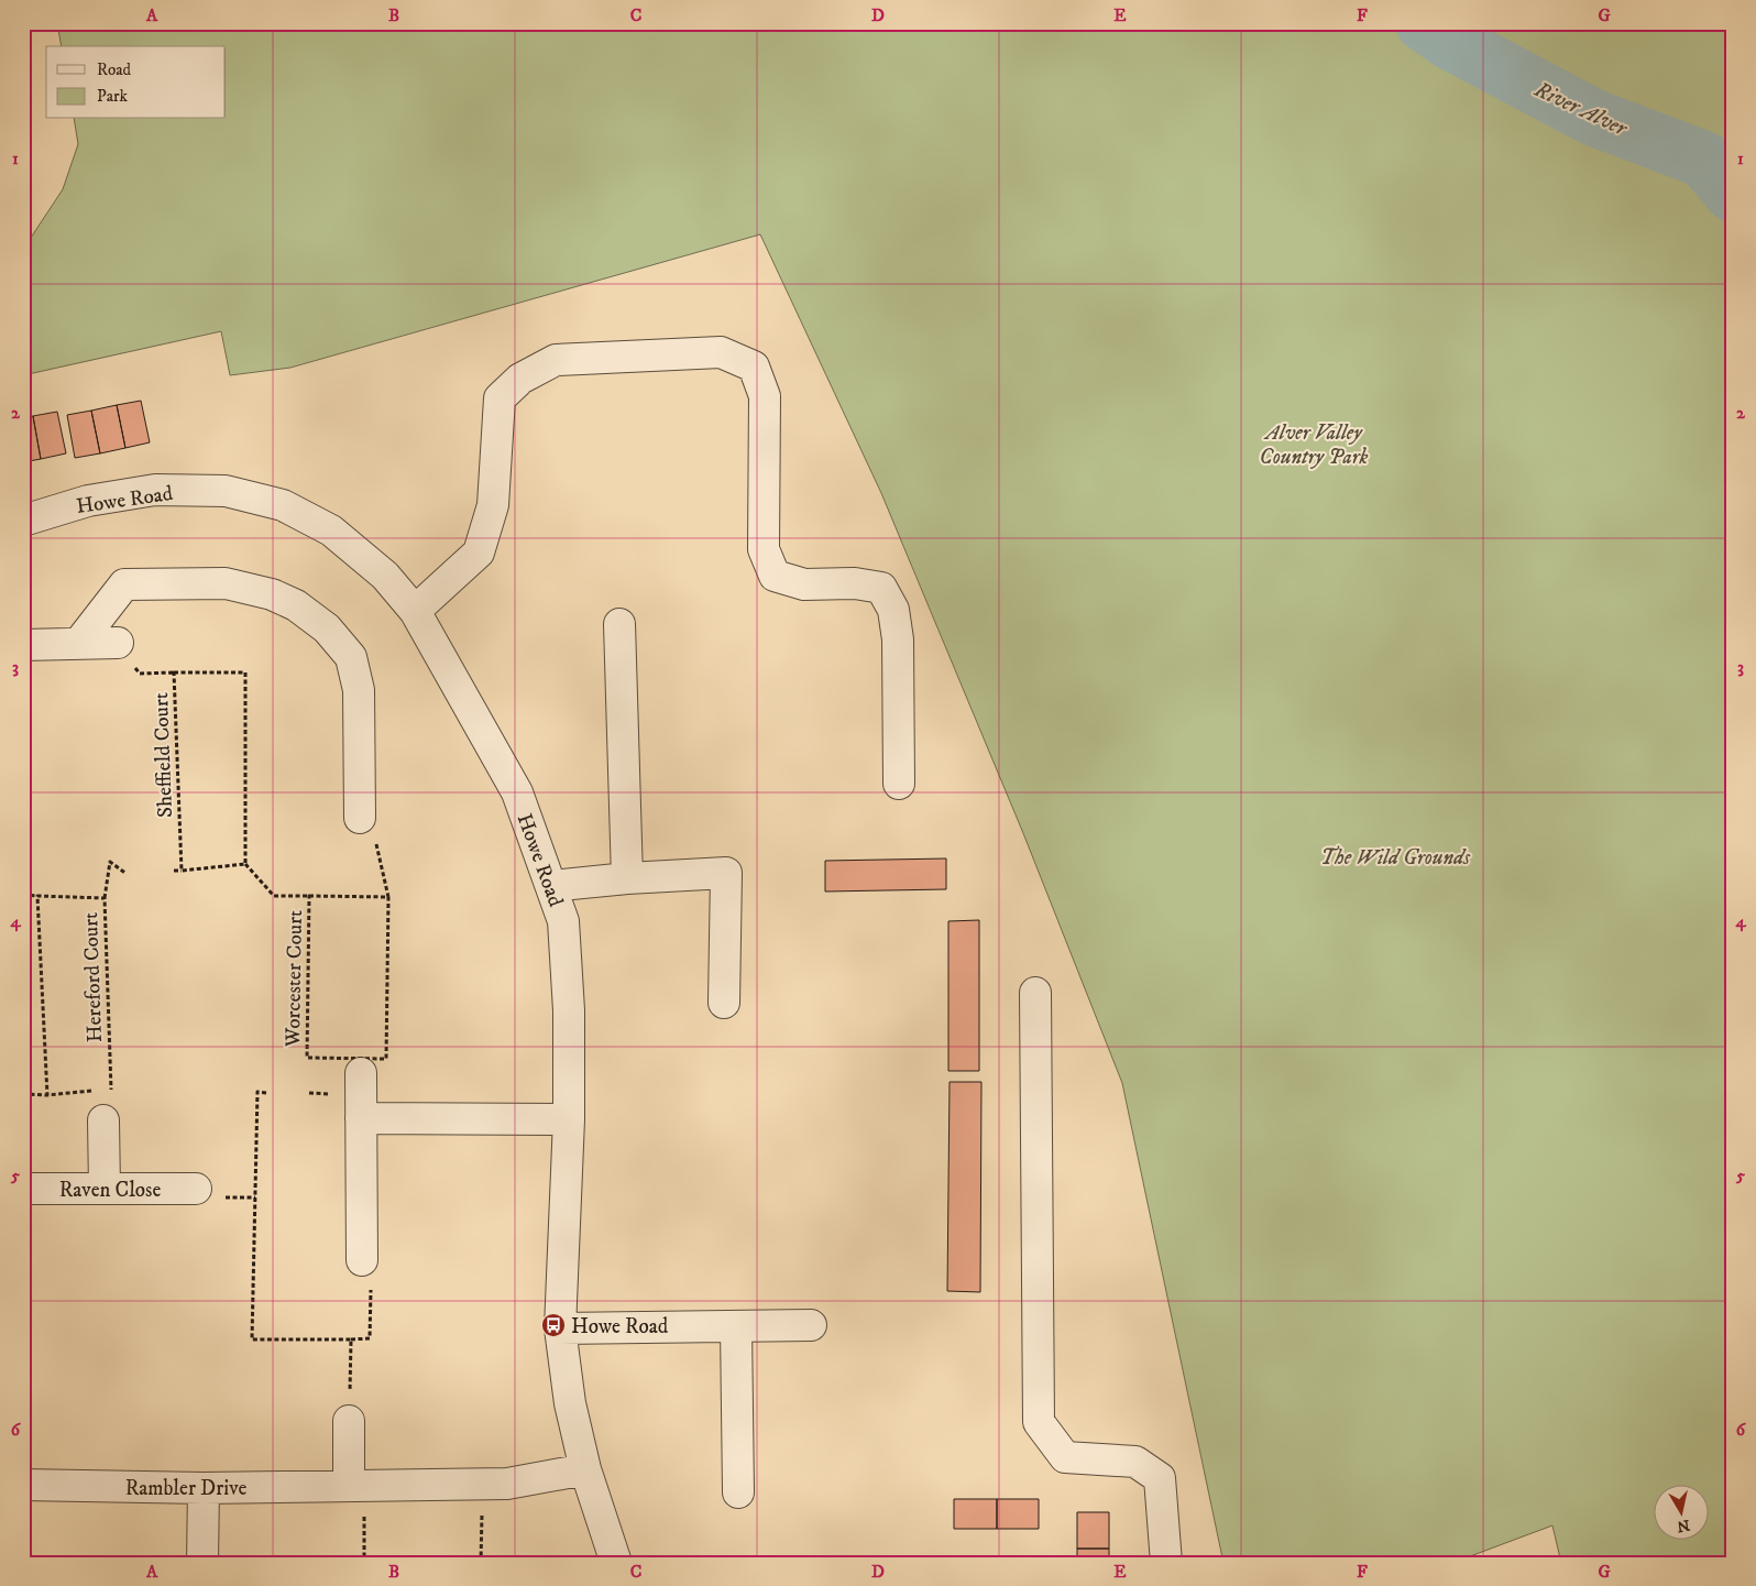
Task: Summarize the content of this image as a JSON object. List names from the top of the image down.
{
  "streets": {
    "street": ["Howe Road", "Raven Close", "Rambler Drive"],
    "path": ["Sheffield Court", "Hereford Court", "Worcester Court"]
  },
  "crossings": [
    ["Howe Road", "Rambler Drive"]
  ],
  "water": ["River Alver"],
  "parks": ["Alver Valley Country Park", "The Wild Grounds"],
  "places": {
    "bus stop": ["Howe Road"]
  },
  "legend": ["Road", "Park"],
  "north": "bottom",
  "grid": {
    "columns": [
      "A",
      "B",
      "C",
      "D",
      "E",
      "F",
      "G"
    ],
    "rows": [
      "1",
      "2",
      "3",
      "4",
      "5",
      "6"
    ]
  }
}
